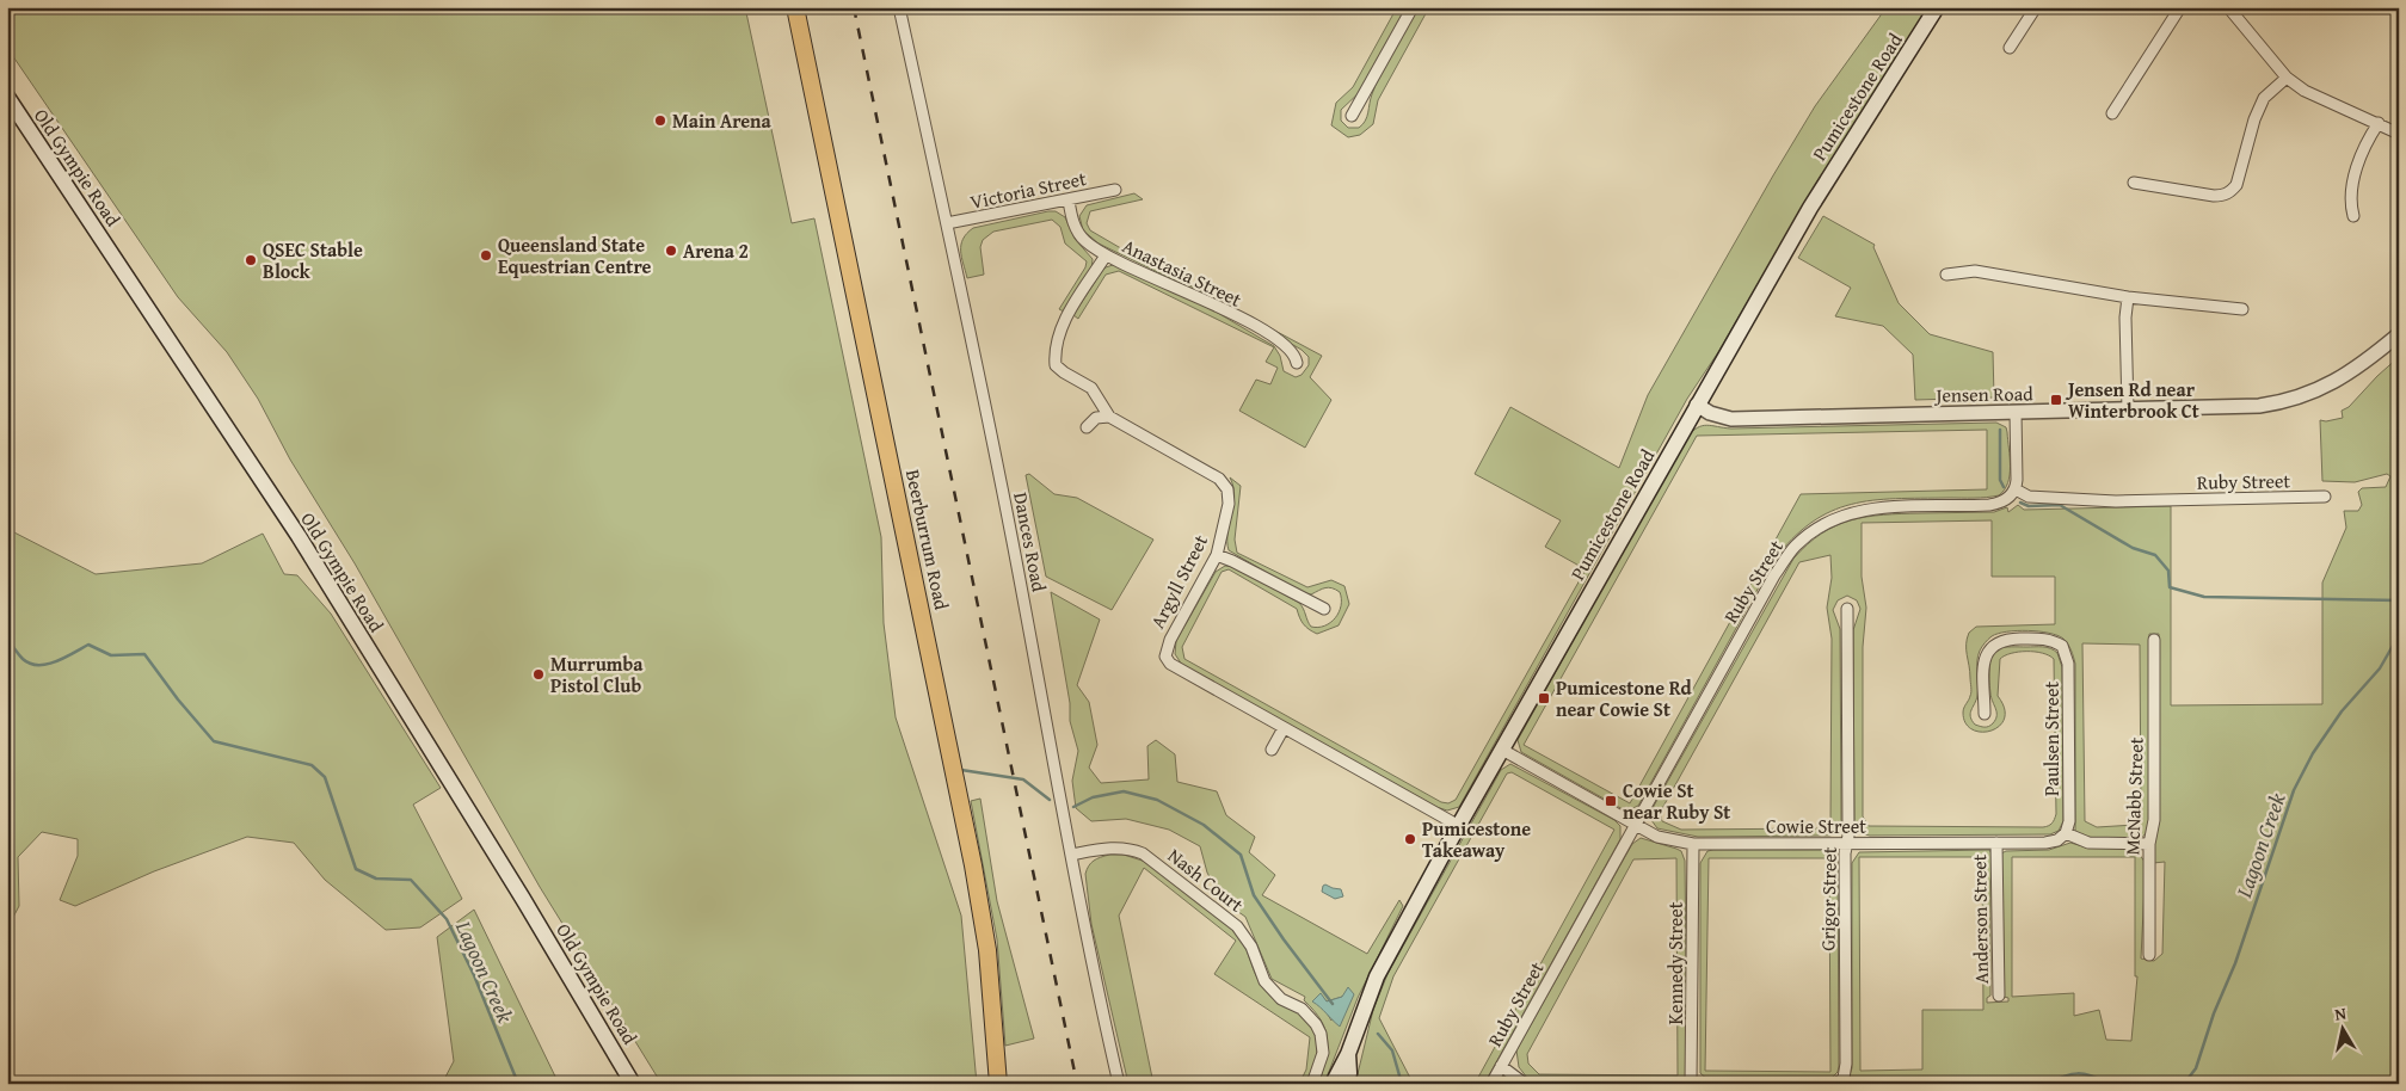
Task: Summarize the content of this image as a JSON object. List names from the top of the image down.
{
  "streets": {
    "main road": ["Pumicestone Road", "Old Gympie Road", "Beerburrum Road"],
    "street": [
      "Victoria Street",
      "Anastasia Street",
      "Jensen Road",
      "Ruby Street",
      "Dances Road",
      "Argyll Street",
      "Paulsen Street",
      "McNabb Street",
      "Cowie Street",
      "Nash Court",
      "Grigor Street",
      "Anderson Street",
      "Kennedy Street"
    ]
  },
  "crossings": [
    ["Pumicestone Road", "Jensen Road"],
    ["Pumicestone Road", "Argyll Street"],
    ["Pumicestone Road", "Cowie Street"],
    ["Victoria Street", "Anastasia Street"],
    ["Victoria Street", "Dances Road"],
    ["Anastasia Street", "Argyll Street"],
    ["Ruby Street", "Cowie Street"],
    ["Dances Road", "Nash Court"],
    ["Paulsen Street", "Cowie Street"],
    ["Cowie Street", "Grigor Street"],
    ["Cowie Street", "Anderson Street"],
    ["Cowie Street", "Kennedy Street"]
  ],
  "water": ["Lagoon Creek"],
  "places": {
    "other": [
      "Main Arena",
      "Arena 2",
      "Queensland State Equestrian Centre",
      "QSEC Stable Block",
      "Murrumba Pistol Club",
      "Pumicestone Takeaway"
    ],
    "transit": ["Jensen Rd near Winterbrook Ct", "Pumicestone Rd near Cowie St", "Cowie St near Ruby St"]
  },
  "north": "top"
}
